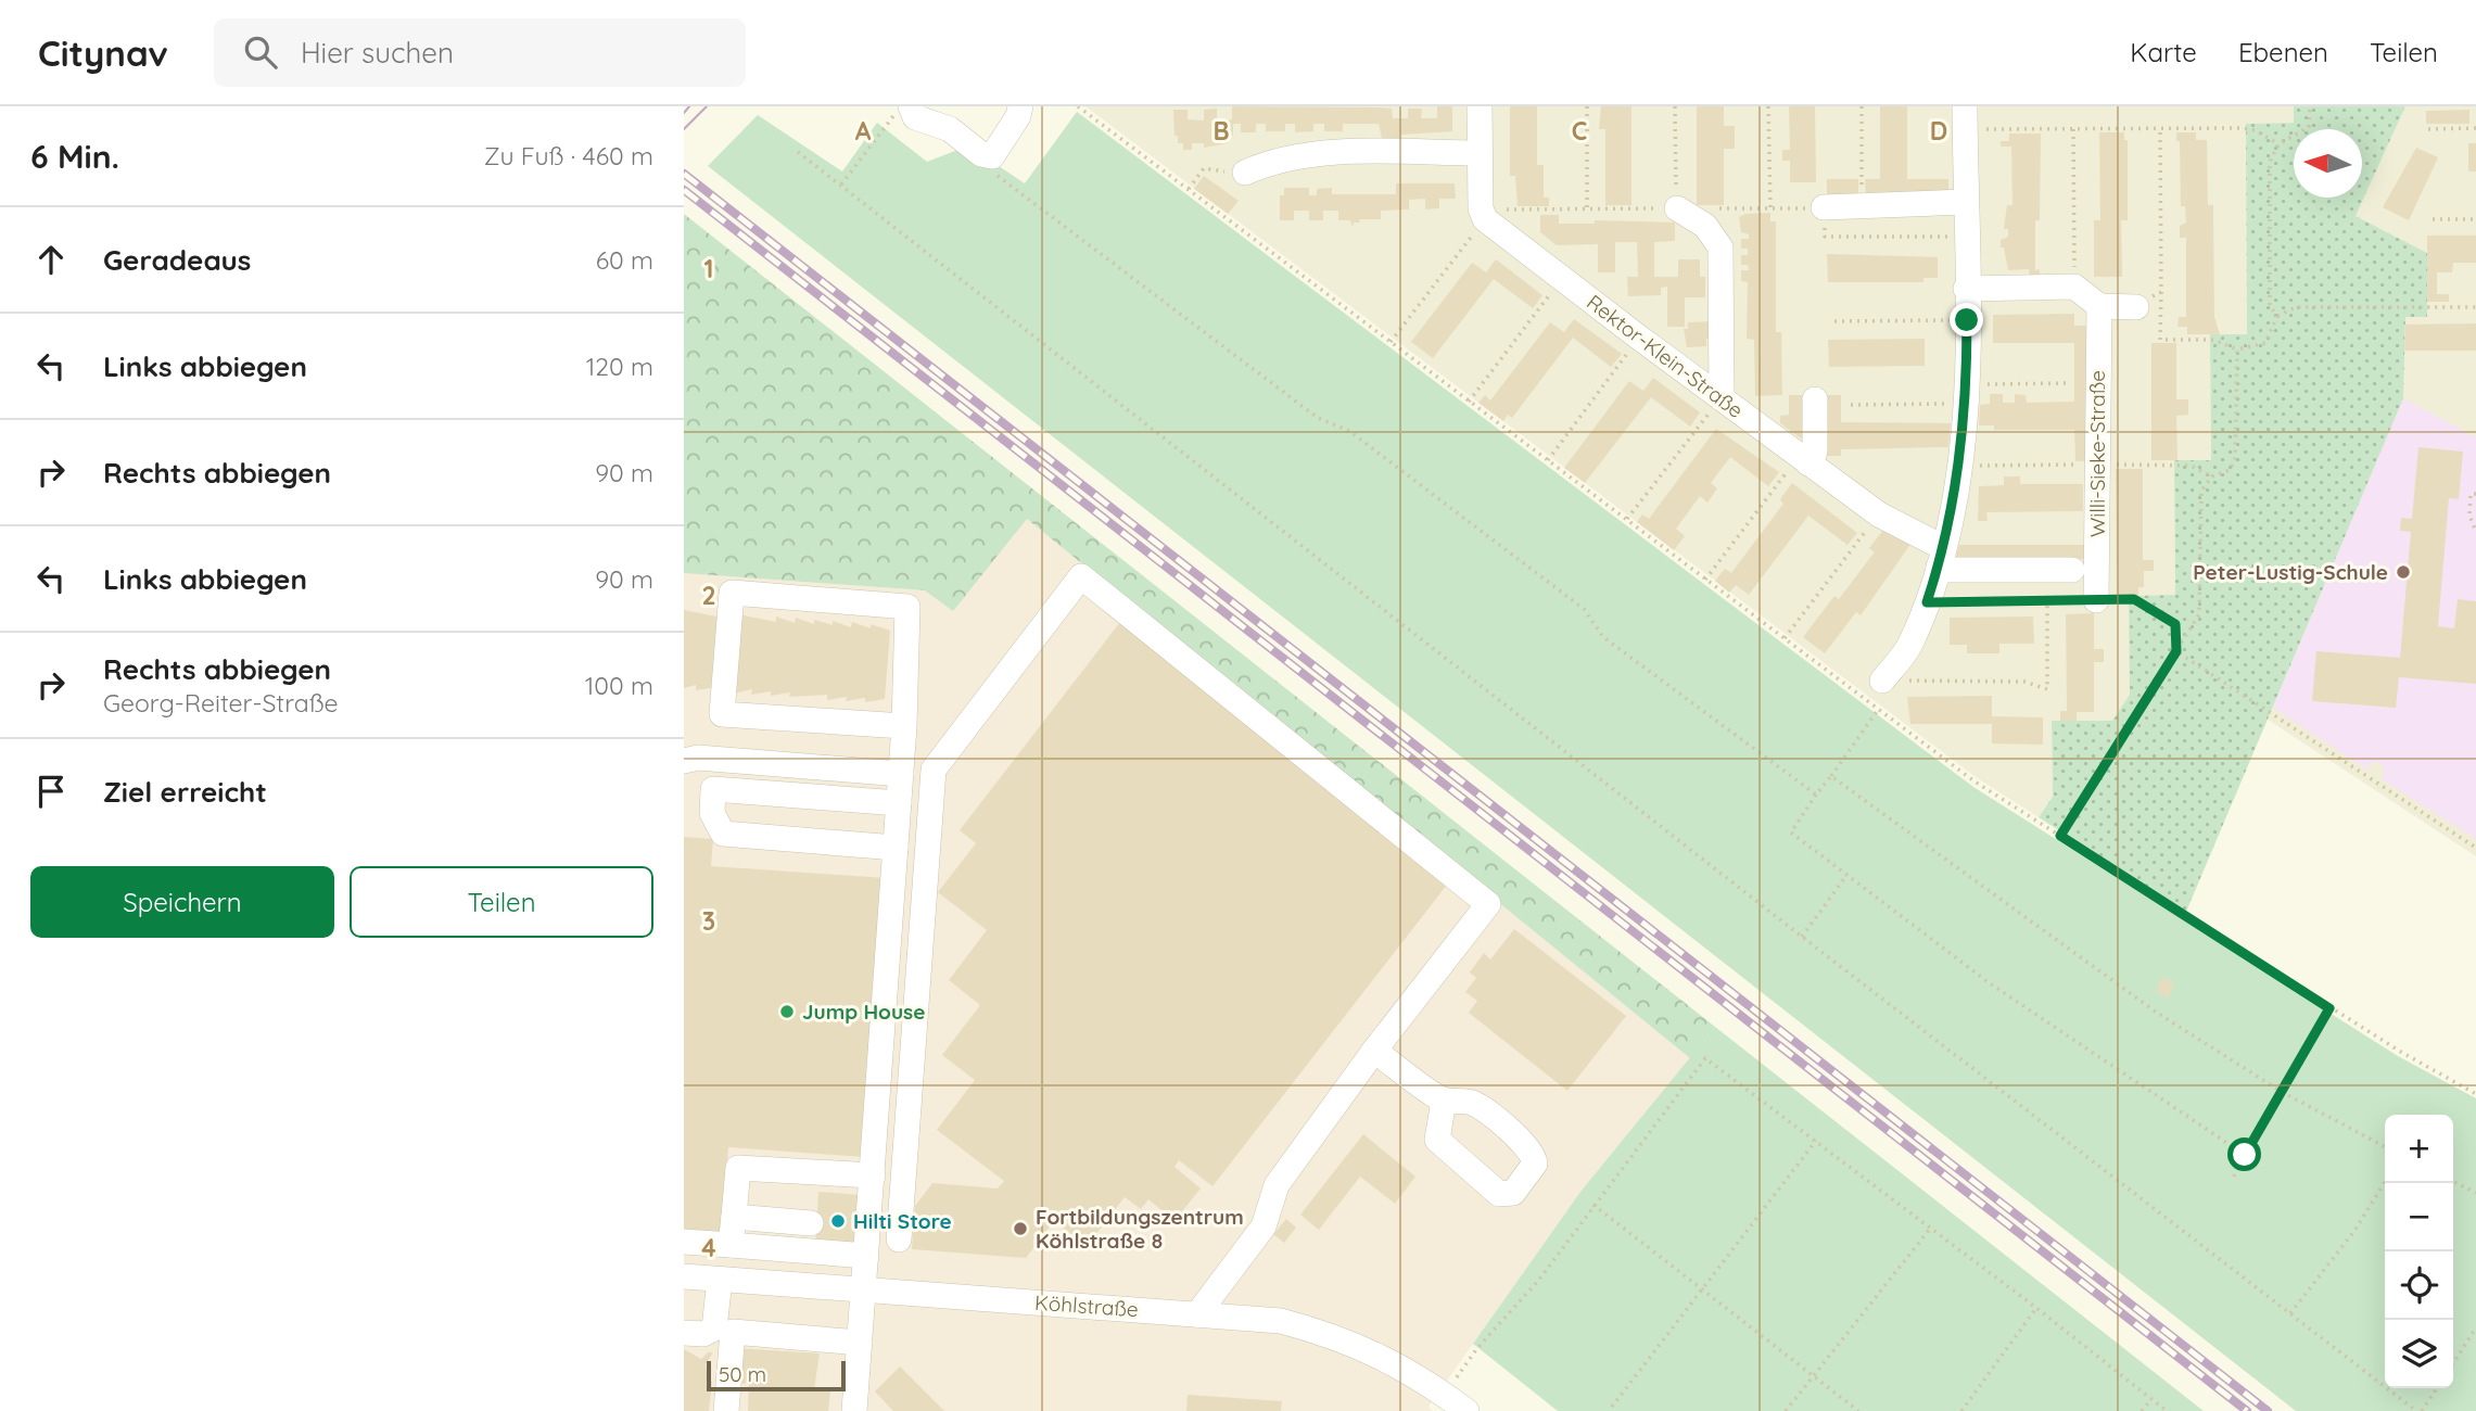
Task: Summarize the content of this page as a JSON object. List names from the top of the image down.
{
  "streets": {
    "street": ["Rektor-Klein-Straße", "Willi-Sieke-Straße", "Köhlstraße"]
  },
  "places": [
    "Peter-Lustig-Schule",
    "Jump House",
    "Hilti Store",
    "Fortbildungszentrum Köhlstraße 8"
  ],
  "scale_bar": "50 m",
  "north": "left",
  "page": {
    "header": "Citynav",
    "search": "Hier suchen",
    "nav": ["Karte", "Ebenen", "Teilen"],
    "heading": ["6 Min.", "Zu Fuß · 460 m"],
    "list": [
      ["Geradeaus", "60 m"],
      ["Links abbiegen", "120 m"],
      ["Rechts abbiegen", "90 m"],
      ["Links abbiegen", "90 m"],
      ["Rechts abbiegen", "Georg-Reiter-Straße", "100 m"],
      "Ziel erreicht"
    ],
    "buttons": ["Speichern", "Teilen"],
    "map_buttons": ["+", "−"],
    "scale": "50 m"
  },
  "grid": {
    "columns": [
      "A",
      "B",
      "C",
      "D"
    ],
    "rows": [
      "1",
      "2",
      "3",
      "4"
    ]
  }
}
